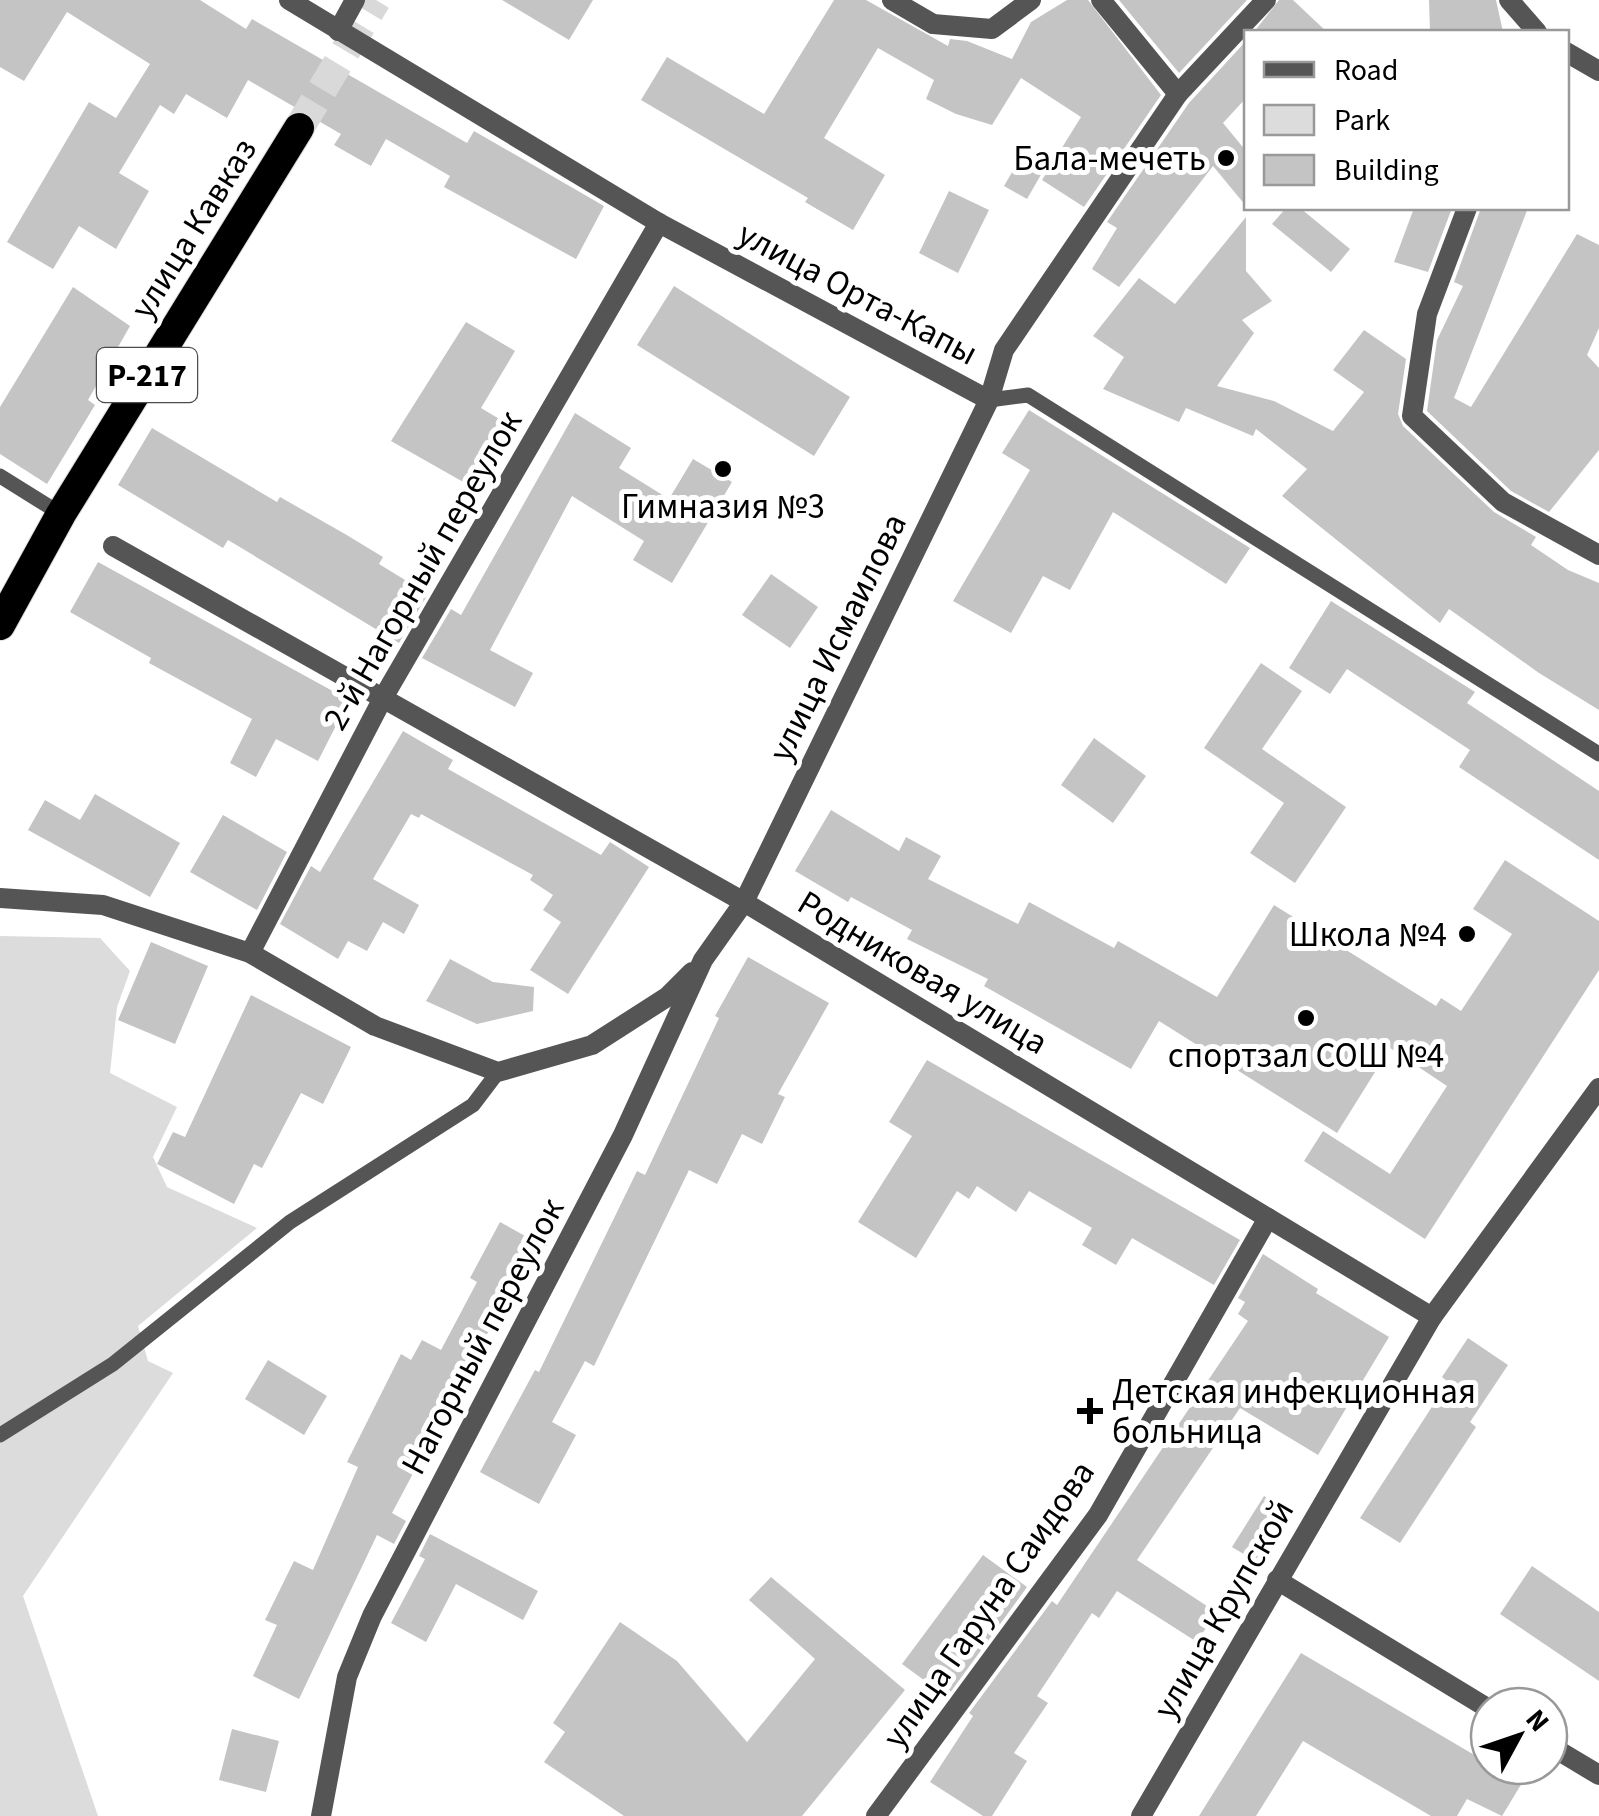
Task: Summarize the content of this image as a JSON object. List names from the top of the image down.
{
  "streets": {
    "highway": ["улица Кавказ", "Р-217"],
    "street": [
      "улица Орта-Капы",
      "2-й Нагорный переулок",
      "улица Исмаилова",
      "Родниковая улица",
      "Нагорный переулок",
      "улица Гаруна Саидова",
      "улица Крупской"
    ]
  },
  "crossings": [
    ["улица Орта-Капы", "2-й Нагорный переулок"],
    ["улица Орта-Капы", "улица Исмаилова"],
    ["2-й Нагорный переулок", "Родниковая улица"],
    ["улица Исмаилова", "Родниковая улица"],
    ["улица Исмаилова", "Нагорный переулок"],
    ["Родниковая улица", "Нагорный переулок"],
    ["Родниковая улица", "улица Гаруна Саидова"],
    ["Родниковая улица", "улица Крупской"]
  ],
  "places": {
    "other": [
      "Бала-мечеть",
      "Гимназия №3",
      "Школа №4",
      "спортзал СОШ №4"
    ],
    "health": ["Детская инфекционная больница"]
  },
  "legend": ["Road", "Park", "Building"],
  "north": "top right"
}
